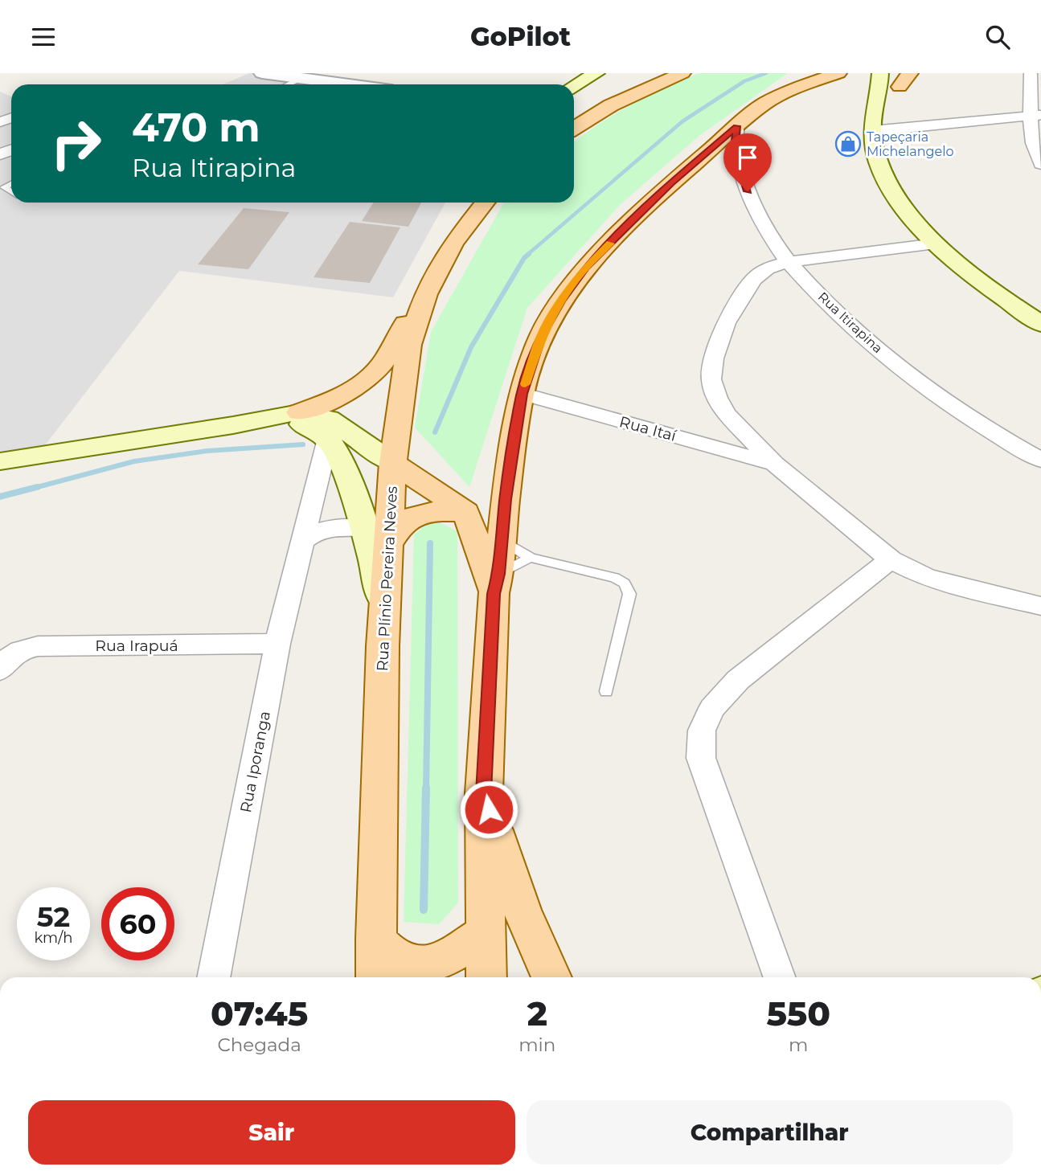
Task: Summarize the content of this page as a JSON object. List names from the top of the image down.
{
  "streets": {
    "main road": ["Rua Plínio Pereira Neves"],
    "street": [
      "Rua Itirapina",
      "Rua Itaí",
      "Rua Irapuá",
      "Rua Iporanga"
    ]
  },
  "crossings": [
    ["Rua Irapuá", "Rua Iporanga"]
  ],
  "places": {
    "shop": ["Tapeçaria Michelangelo"]
  },
  "page": {
    "header": "GoPilot",
    "turn": ["470 m", "Rua Itirapina"],
    "speed": "52 km/h",
    "limit": "60",
    "eta": [
      "07:45",
      "Chegada",
      "2",
      "min",
      "550",
      "m"
    ],
    "buttons": ["Sair", "Compartilhar"]
  }
}
